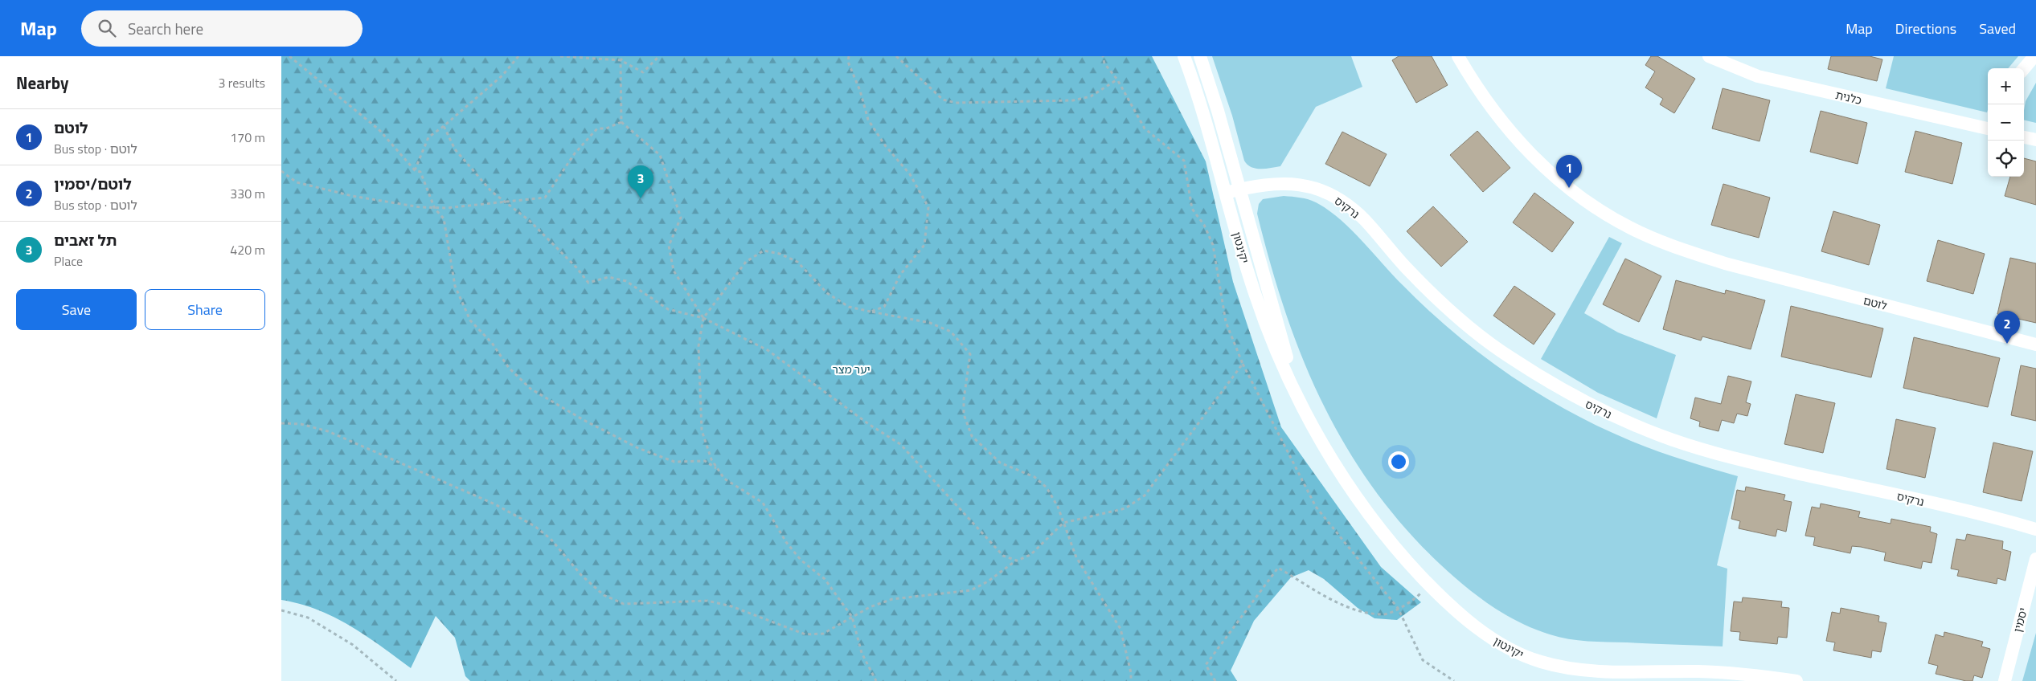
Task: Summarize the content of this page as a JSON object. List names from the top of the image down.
{
  "streets": {
    "street": [
      "כלנית",
      "נרקיס",
      "יקינטון",
      "לוטם",
      "יסמין"
    ]
  },
  "crossings": [
    ["נרקיס", "יקינטון"]
  ],
  "parks": ["יער מצר"],
  "page": {
    "header": "Map",
    "search": "Search here",
    "nav": ["Map", "Directions", "Saved"],
    "heading": ["Nearby", "3 results"],
    "map_buttons": ["+", "−"],
    "list": [
      {
        "mark": "1",
        "name": "לוטם",
        "note": "Bus stop · לוטם",
        "value": "170 m"
      },
      {
        "mark": "2",
        "name": "לוטם/יסמין",
        "note": "Bus stop · לוטם",
        "value": "330 m"
      },
      {
        "mark": "3",
        "name": "תל זאבים",
        "note": "Place",
        "value": "420 m"
      }
    ],
    "pins": ["1", "3", "2"],
    "buttons": ["Save", "Share"]
  }
}
